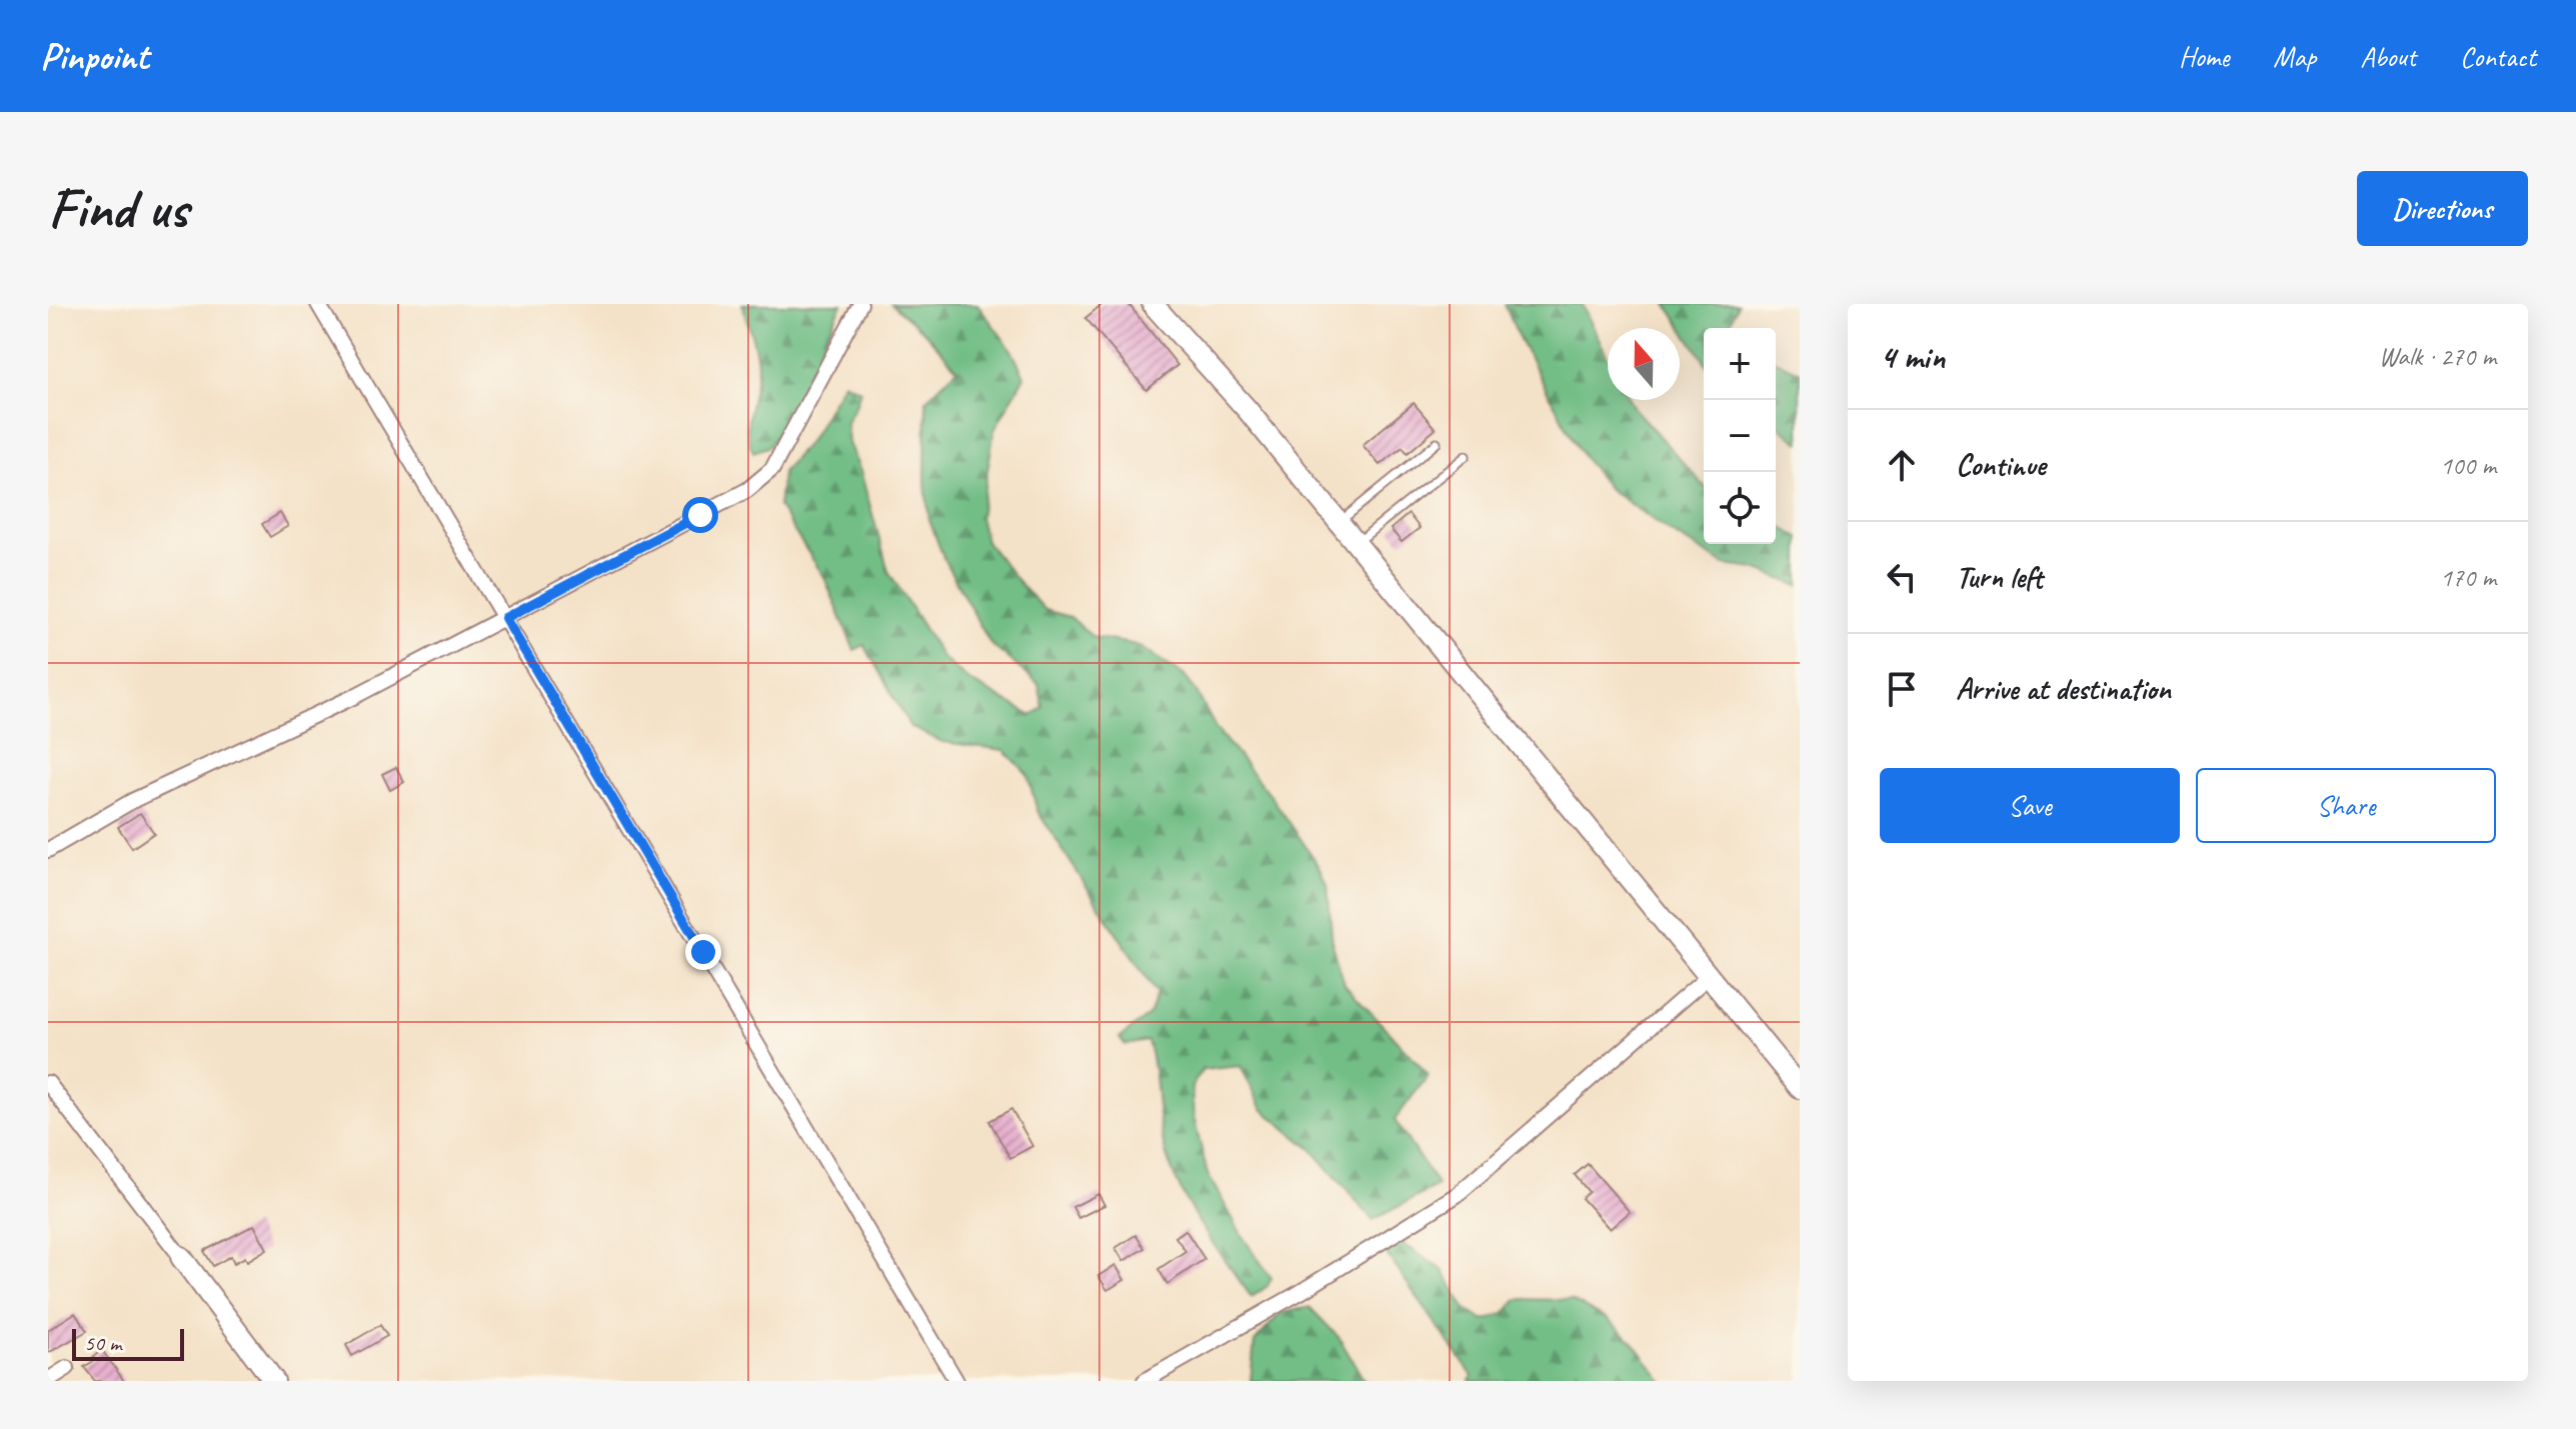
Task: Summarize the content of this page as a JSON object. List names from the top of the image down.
{
  "scale_bar": "50 m",
  "north": "top",
  "page": {
    "header": "Pinpoint",
    "nav": [
      "Home",
      "Map",
      "About",
      "Contact"
    ],
    "buttons": [
      "Directions",
      ["Save", "Share"]
    ],
    "title": "Find us",
    "heading": ["4 min", "Walk · 270 m"],
    "map_buttons": ["+", "−"],
    "list": [
      ["Continue", "100 m"],
      ["Turn left", "170 m"],
      "Arrive at destination"
    ],
    "scale": "50 m"
  }
}
